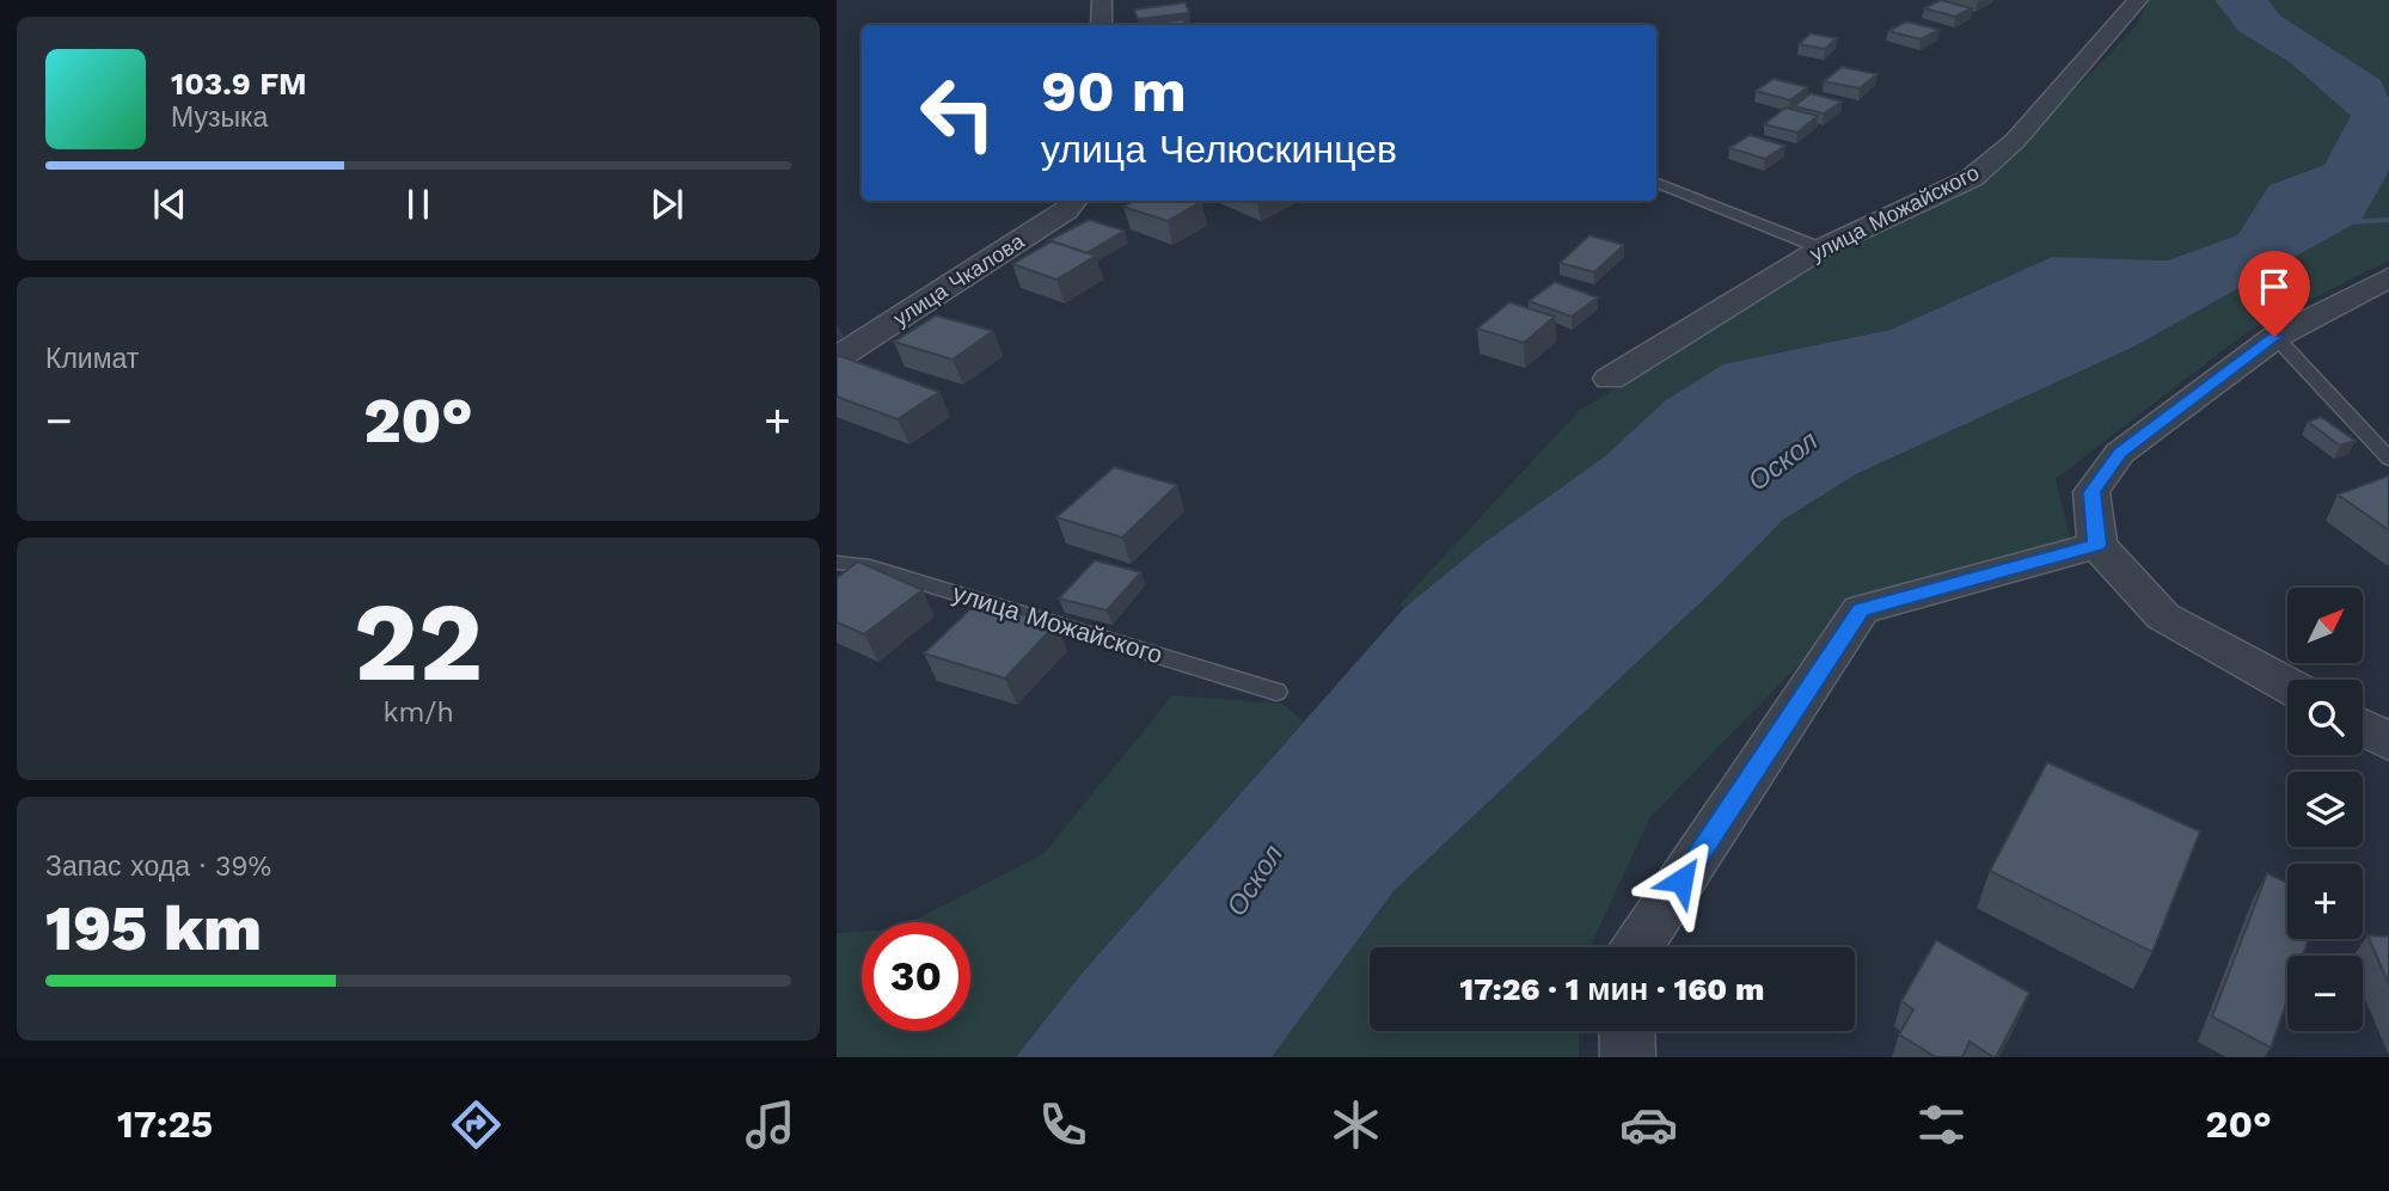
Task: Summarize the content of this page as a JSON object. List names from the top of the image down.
{
  "streets": {
    "street": ["улица Можайского", "улица Чкалова"]
  },
  "water": ["Оскол"],
  "north": "top right",
  "page": {
    "turn": ["90 m", "улица Челюскинцев"],
    "song": ["103.9 FM", "Музыка"],
    "tile": [
      "Климат",
      ["22", "km/h"],
      ["Запас хода · 39%", "195 km"]
    ],
    "heat": ["−", "20°", "+"],
    "map_buttons": ["+", "−"],
    "limit": "30",
    "trip": "17:26 · 1 мин · 160 m",
    "tabs": ["17:25", "20°"]
  }
}
